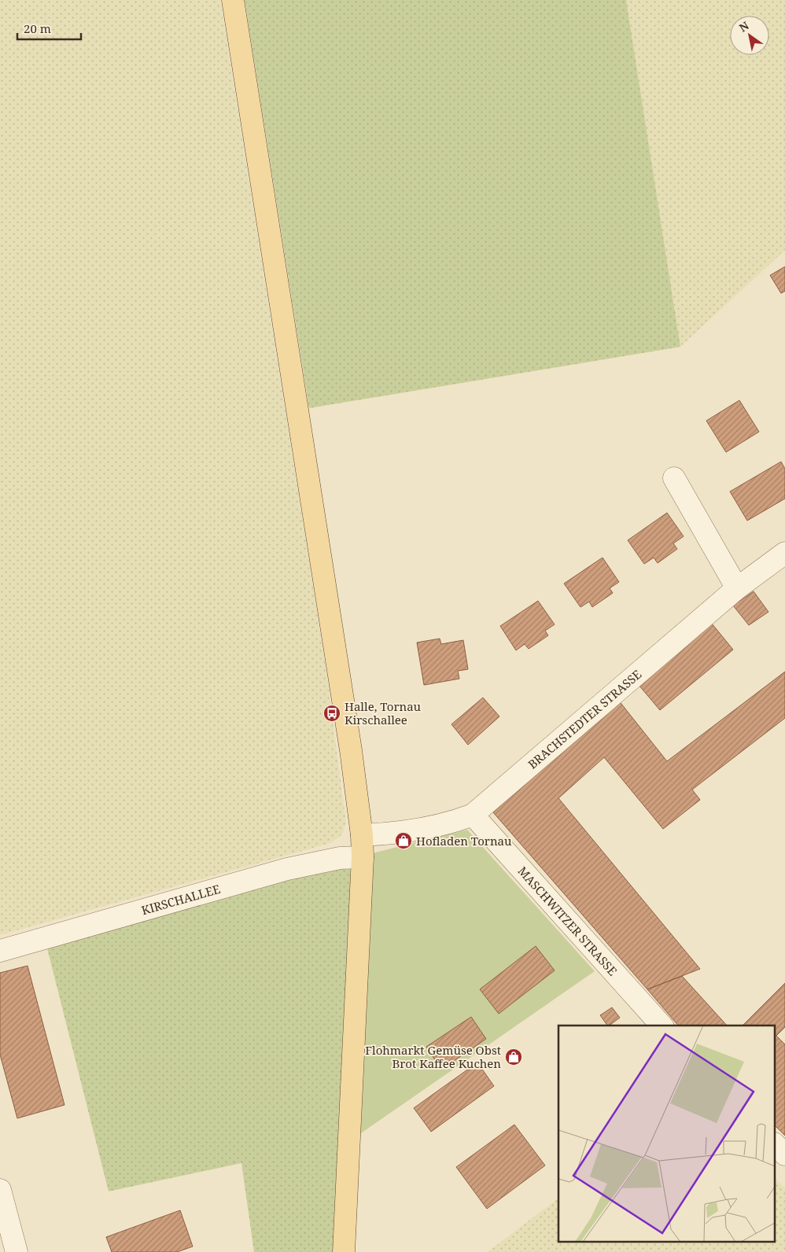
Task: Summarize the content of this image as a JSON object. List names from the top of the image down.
{
  "streets": {
    "street": ["BRACHSTEDTER STRASSE", "KIRSCHALLEE", "MASCHWITZER STRASSE"]
  },
  "crossings": [
    ["BRACHSTEDTER STRASSE", "MASCHWITZER STRASSE"]
  ],
  "places": {
    "bus stop": ["Halle, Tornau Kirschallee"],
    "shop": ["Hofladen Tornau", "Flohmarkt Gemüse Obst Brot Kaffee Kuchen"]
  },
  "scale_bar": "20 m",
  "north": "top left"
}
